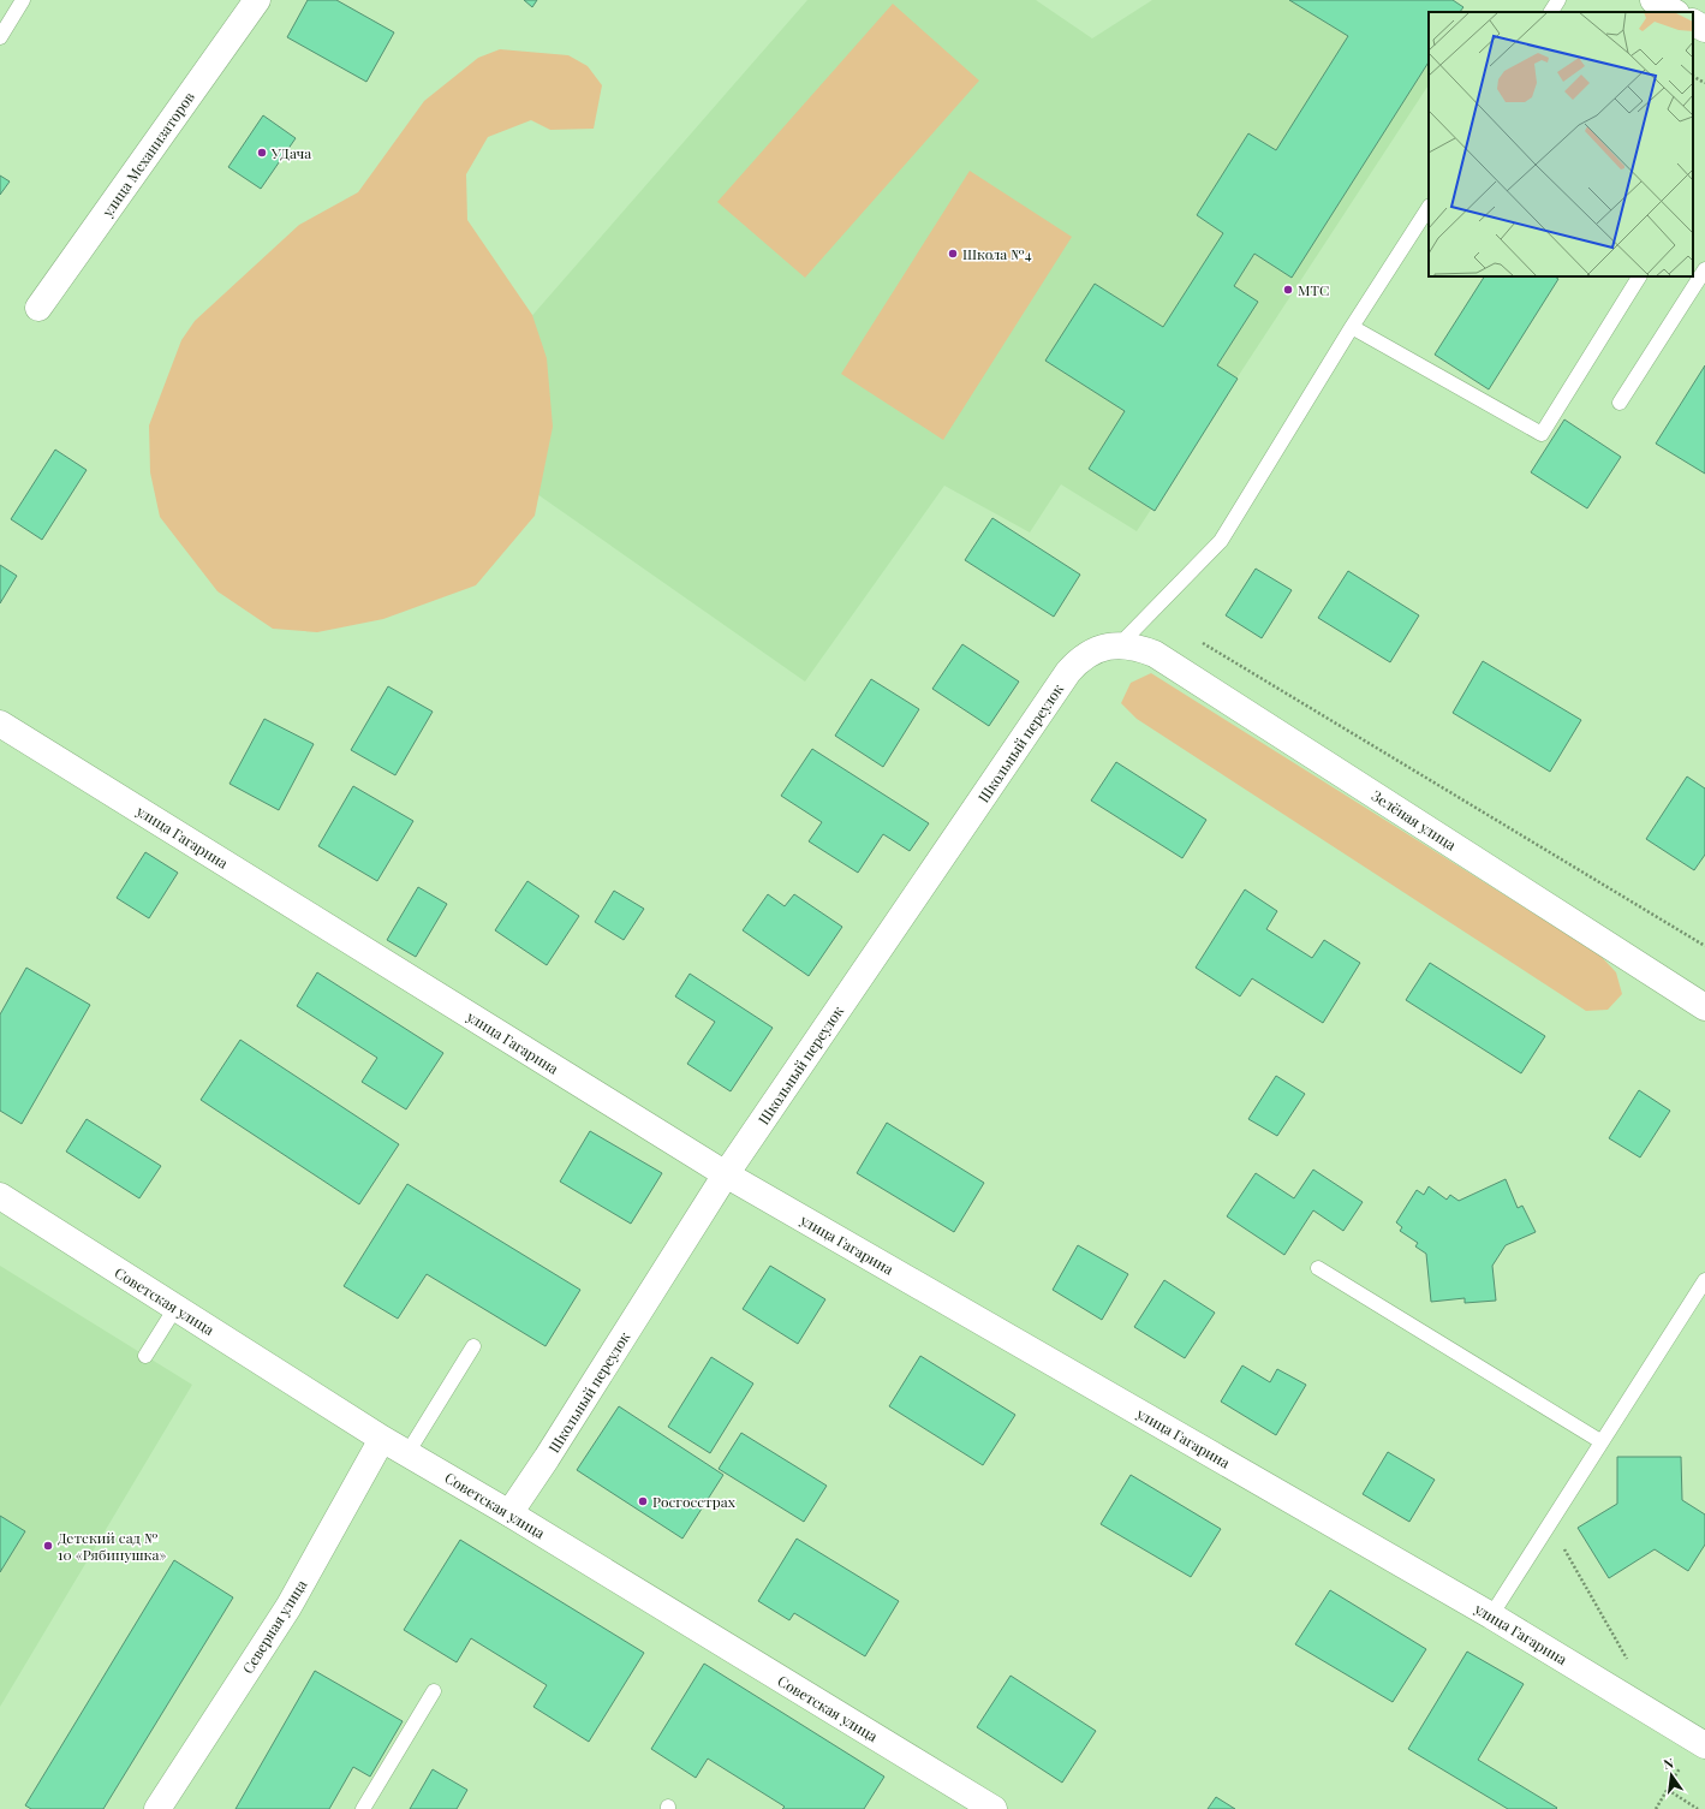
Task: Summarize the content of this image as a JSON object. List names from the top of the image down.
{
  "streets": {
    "street": [
      "улица Механизаторов",
      "Школьный переулок",
      "Зелёная улица",
      "улица Гагарина",
      "Советская улица",
      "Северная улица"
    ]
  },
  "crossings": [
    ["Школьный переулок", "Зелёная улица"],
    ["Школьный переулок", "улица Гагарина"],
    ["Школьный переулок", "Советская улица"],
    ["Советская улица", "Северная улица"]
  ],
  "places": [
    "УДача",
    "Школа №4",
    "МТС",
    "Росгосстрах",
    "Детский сад № 10 «Рябинушка»"
  ],
  "north": "top"
}
